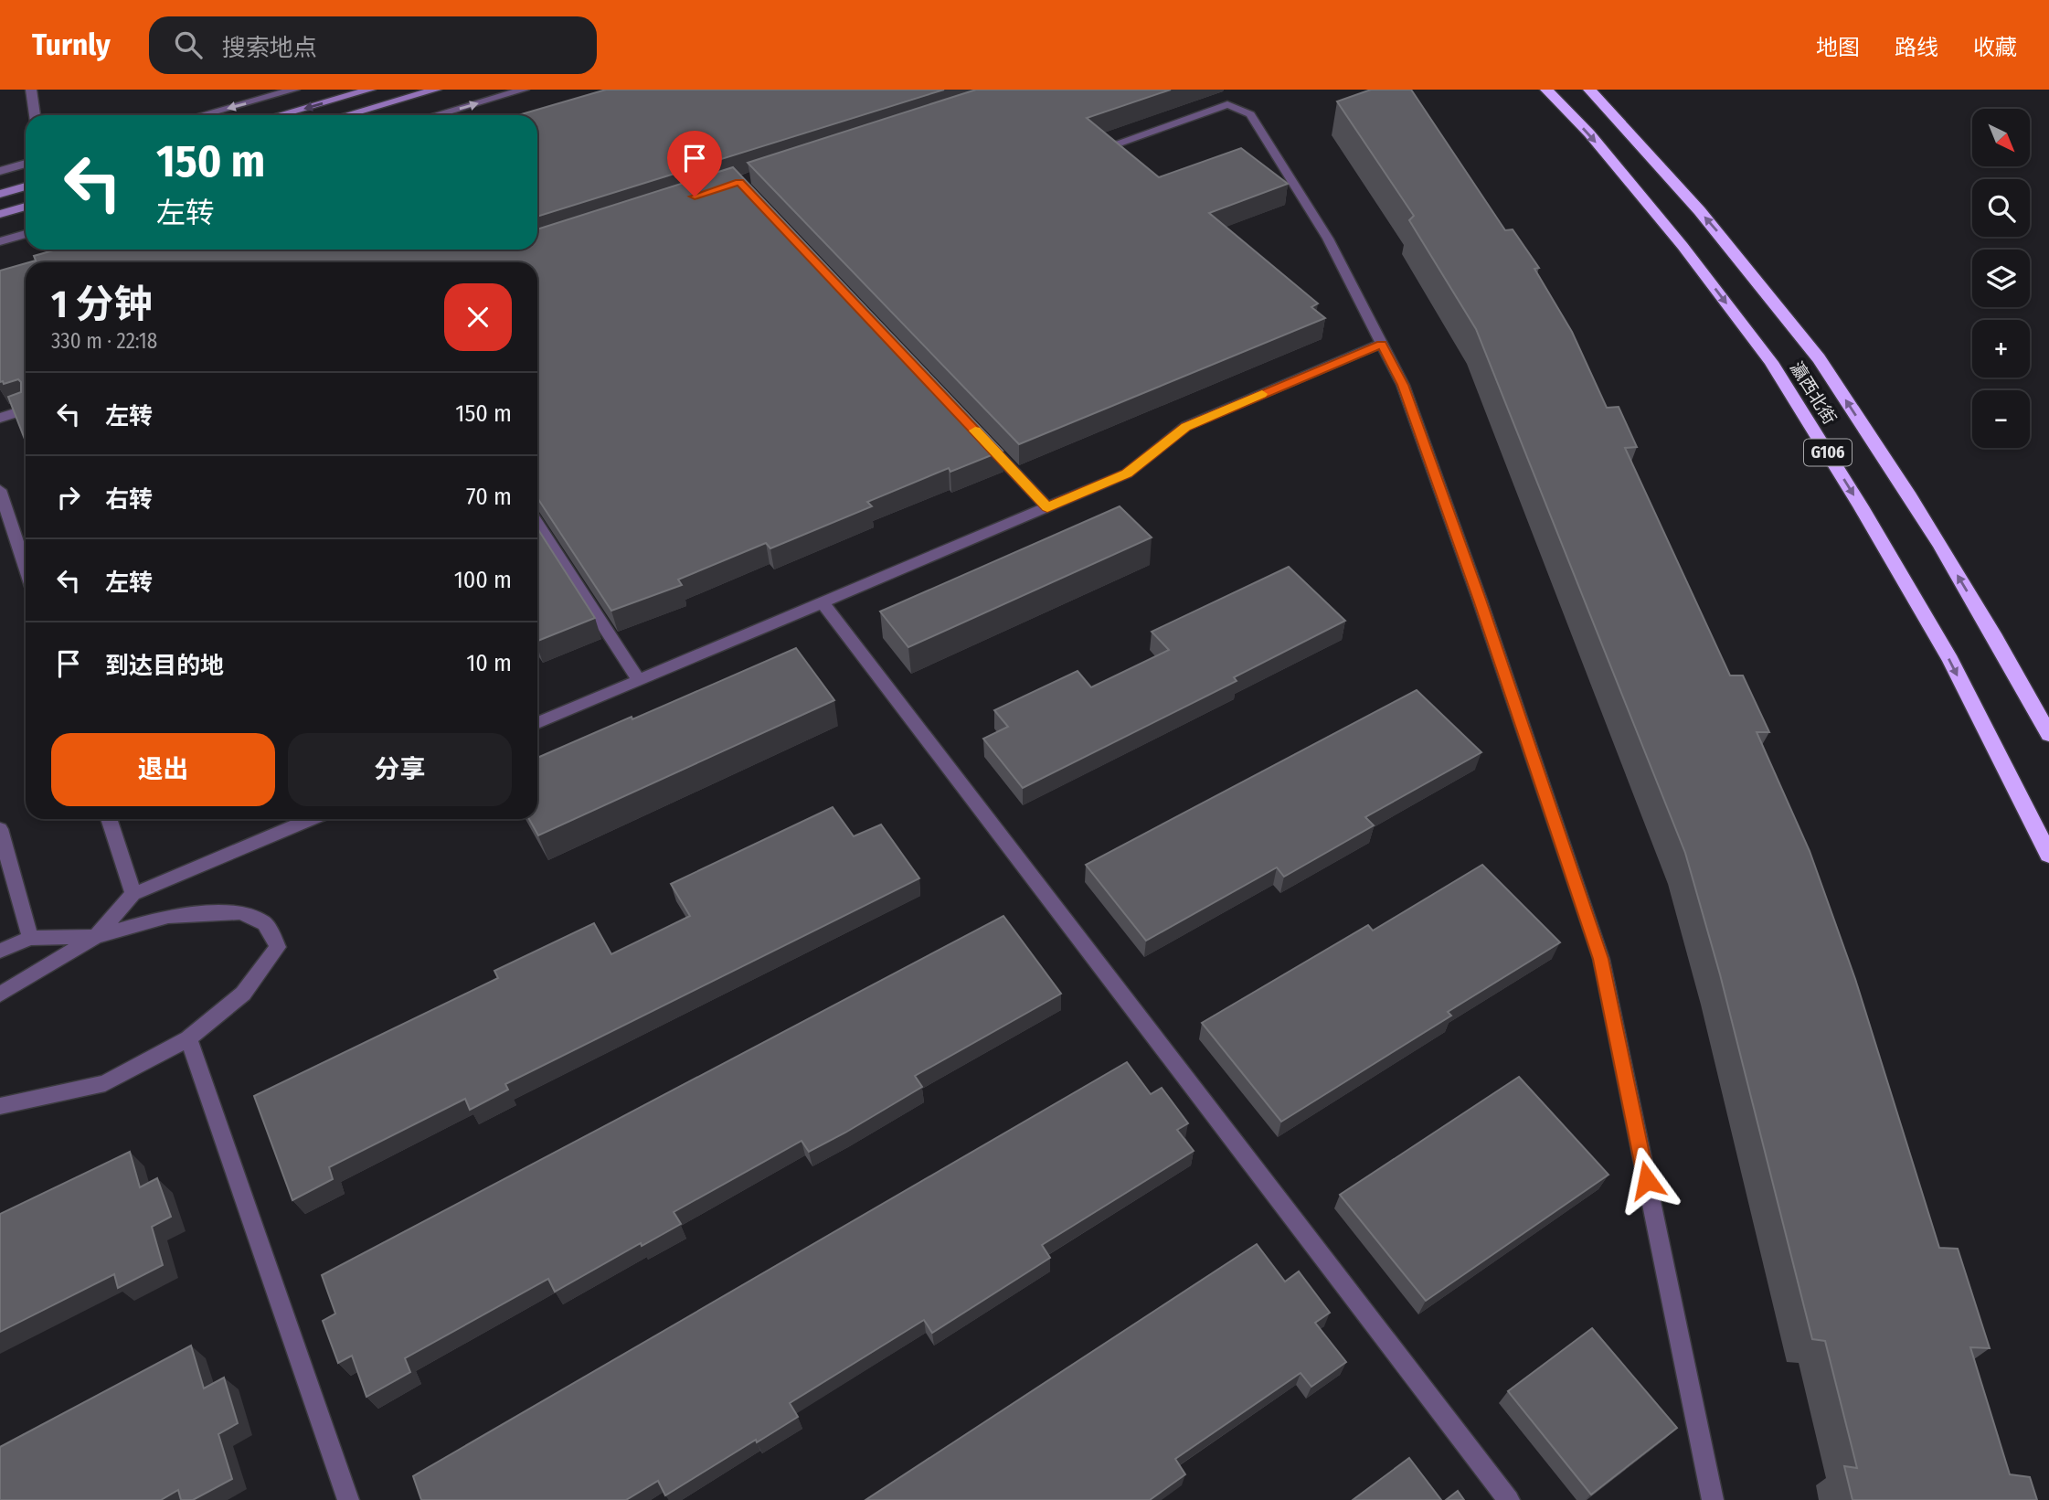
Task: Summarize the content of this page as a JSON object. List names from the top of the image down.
{
  "streets": {
    "highway": ["瀛西北街", "G106"]
  },
  "north": "bottom right",
  "page": {
    "header": "Turnly",
    "search": "搜索地点",
    "nav": ["地图", "路线", "收藏"],
    "map_buttons": ["+", "−"],
    "turn": ["150 m", "左转"],
    "heading": ["1 分钟", "330 m · 22:18"],
    "list": [
      {
        "name": "左转",
        "value": "150 m"
      },
      {
        "name": "右转",
        "value": "70 m"
      },
      {
        "name": "左转",
        "value": "100 m"
      },
      {
        "name": "到达目的地",
        "value": "10 m"
      }
    ],
    "buttons": ["退出", "分享"]
  }
}
